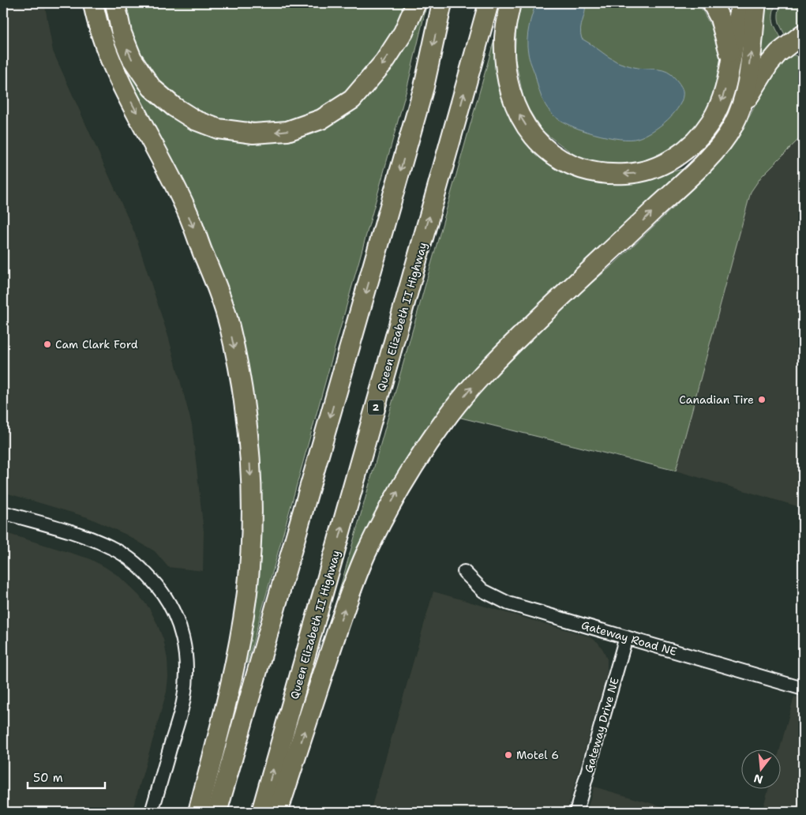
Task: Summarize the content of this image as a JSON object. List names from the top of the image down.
{
  "streets": {
    "highway": ["Queen Elizabeth II Highway", "2"],
    "street": ["Gateway Road NE", "Gateway Drive NE"]
  },
  "crossings": [
    ["Gateway Road NE", "Gateway Drive NE"]
  ],
  "places": ["Cam Clark Ford", "Canadian Tire", "Motel 6"],
  "scale_bar": "50 m",
  "north": "bottom"
}
